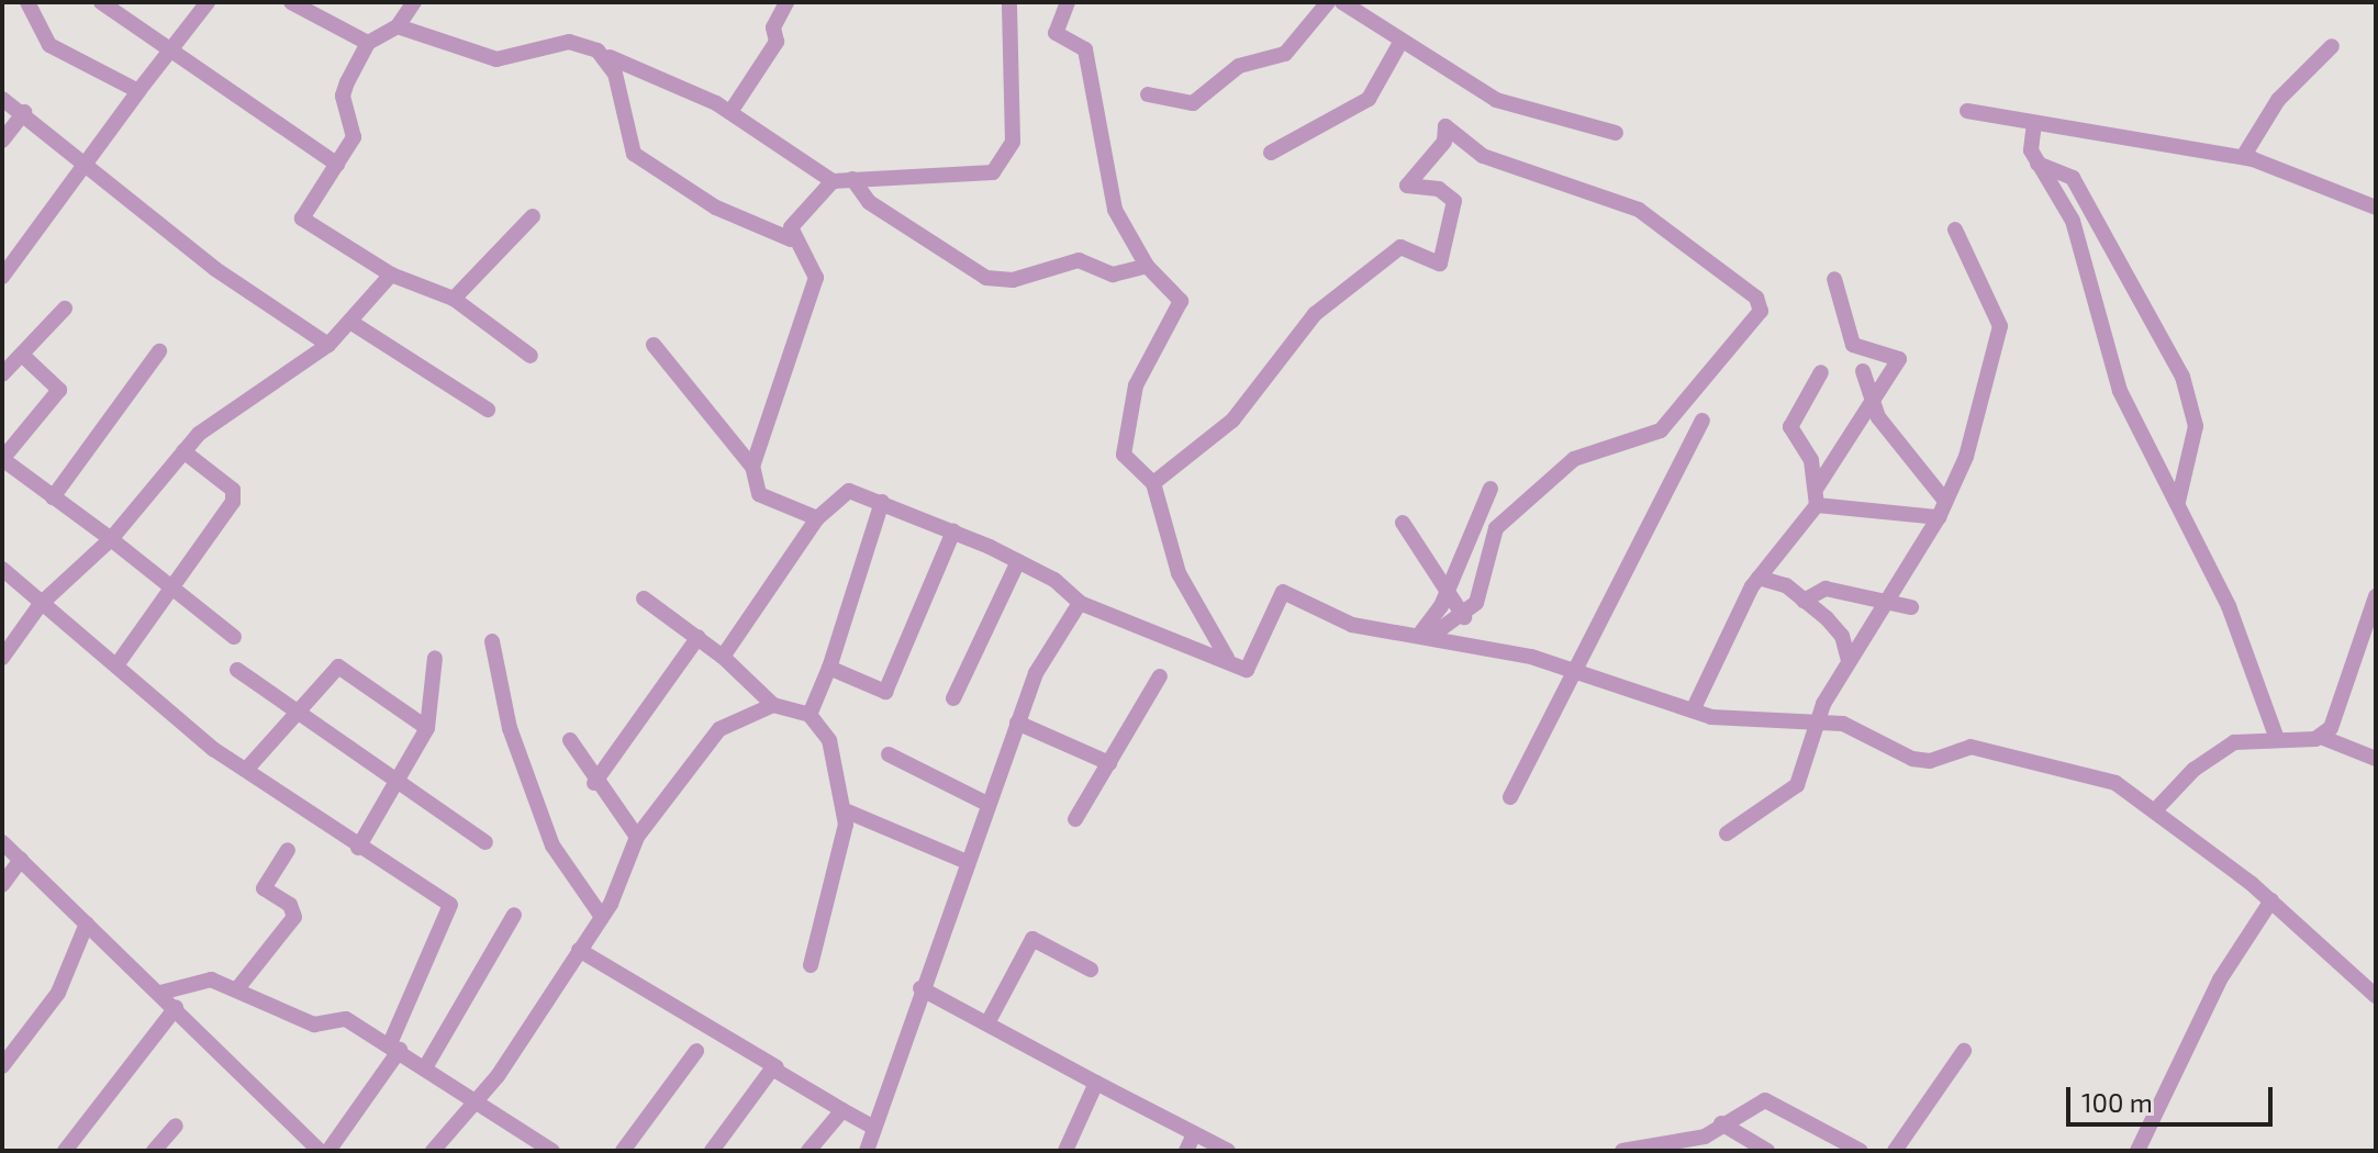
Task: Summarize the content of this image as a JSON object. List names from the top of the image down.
{
  "scale_bar": "100 m"
}
